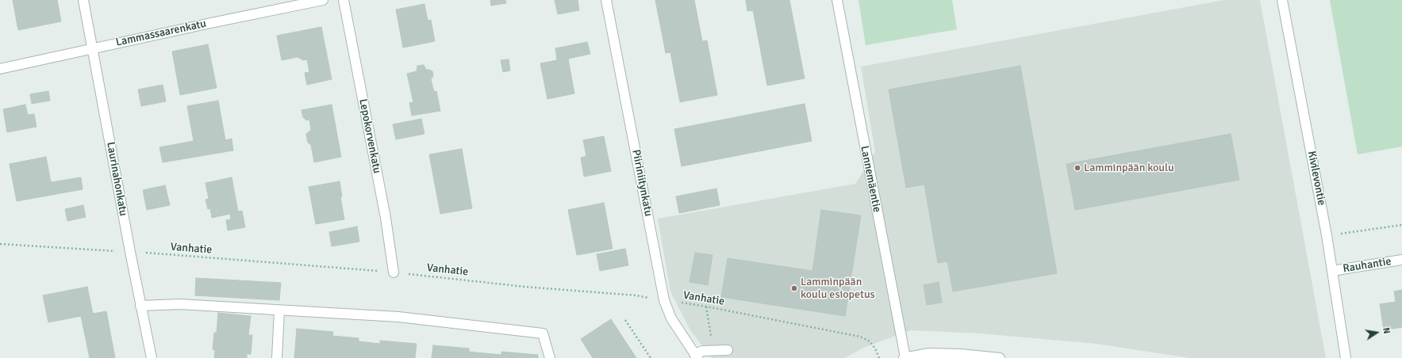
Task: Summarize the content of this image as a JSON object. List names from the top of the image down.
{
  "streets": {
    "street": [
      "Lammassaarenkatu",
      "Lepokorvenkatu",
      "Kivilevontie",
      "Laurinahonkatu",
      "Lannemäentie",
      "Piiriniitynkatu",
      "Rauhantie"
    ],
    "path": ["Vanhatie"]
  },
  "crossings": [
    ["Lammassaarenkatu", "Laurinahonkatu"],
    ["Lepokorvenkatu", "Vanhatie"],
    ["Kivilevontie", "Rauhantie"],
    ["Laurinahonkatu", "Vanhatie"],
    ["Piiriniitynkatu", "Vanhatie"]
  ],
  "places": ["Lamminpään koulu", "Lamminpään koulu esiopetus"],
  "north": "right"
}
